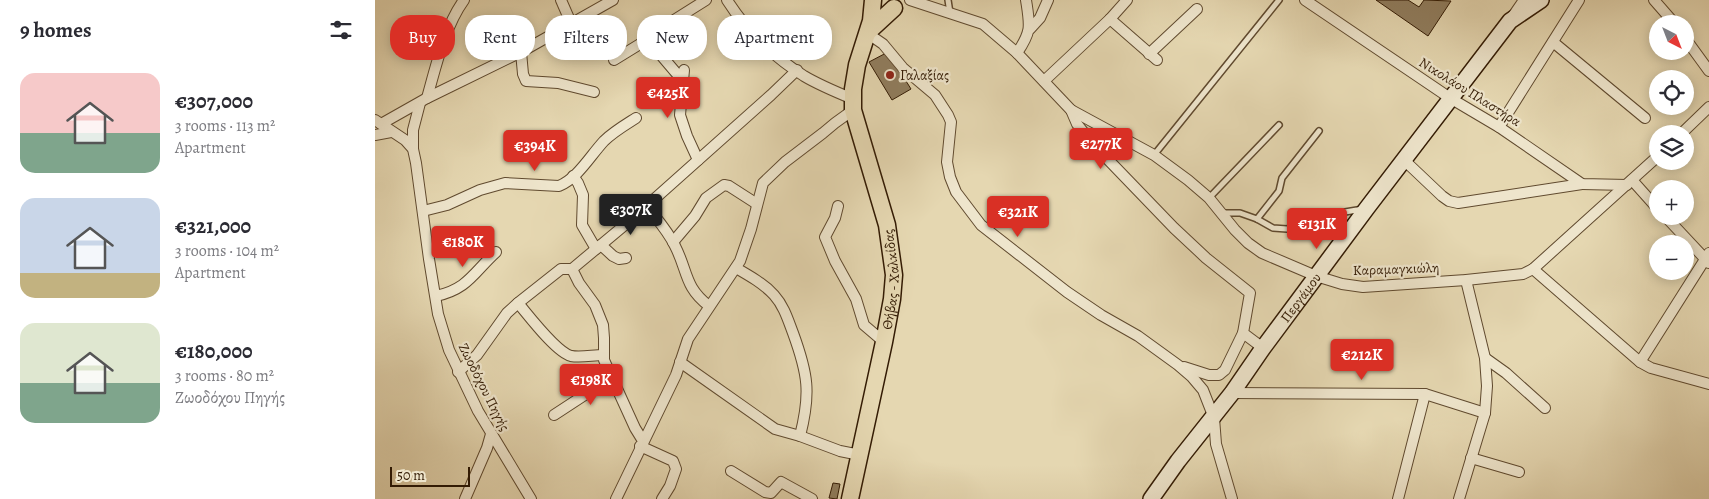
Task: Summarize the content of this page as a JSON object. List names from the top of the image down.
{
  "streets": {
    "main road": ["Θήβας - Χαλκίδας"],
    "street": [
      "Νικολάου Πλαστήρα",
      "Καραμαγκιώλη",
      "Περγάμου",
      "Ζωοδόχου Πηγής"
    ]
  },
  "crossings": [
    ["Νικολάου Πλαστήρα", "Περγάμου"],
    ["Καραμαγκιώλη", "Περγάμου"]
  ],
  "places": ["Γαλαξίας"],
  "scale_bar": "50 m",
  "north": "bottom right",
  "page": {
    "heading": "9 homes",
    "map_buttons": ["+", "−"],
    "chip": [
      "Buy",
      "Rent",
      "Filters",
      "New",
      "Apartment"
    ],
    "list": [
      {
        "name": "€307,000",
        "note": "3 rooms · 113 m² · Apartment"
      },
      {
        "name": "€321,000",
        "note": "3 rooms · 104 m² · Apartment"
      },
      {
        "name": "€180,000",
        "note": "3 rooms · 80 m² · Ζωοδόχου Πηγής"
      }
    ],
    "price": [
      "€425K",
      "€277K",
      "€394K",
      "€307K",
      "€321K",
      "€131K",
      "€180K",
      "€212K",
      "€198K"
    ],
    "scale": "50 m"
  }
}
